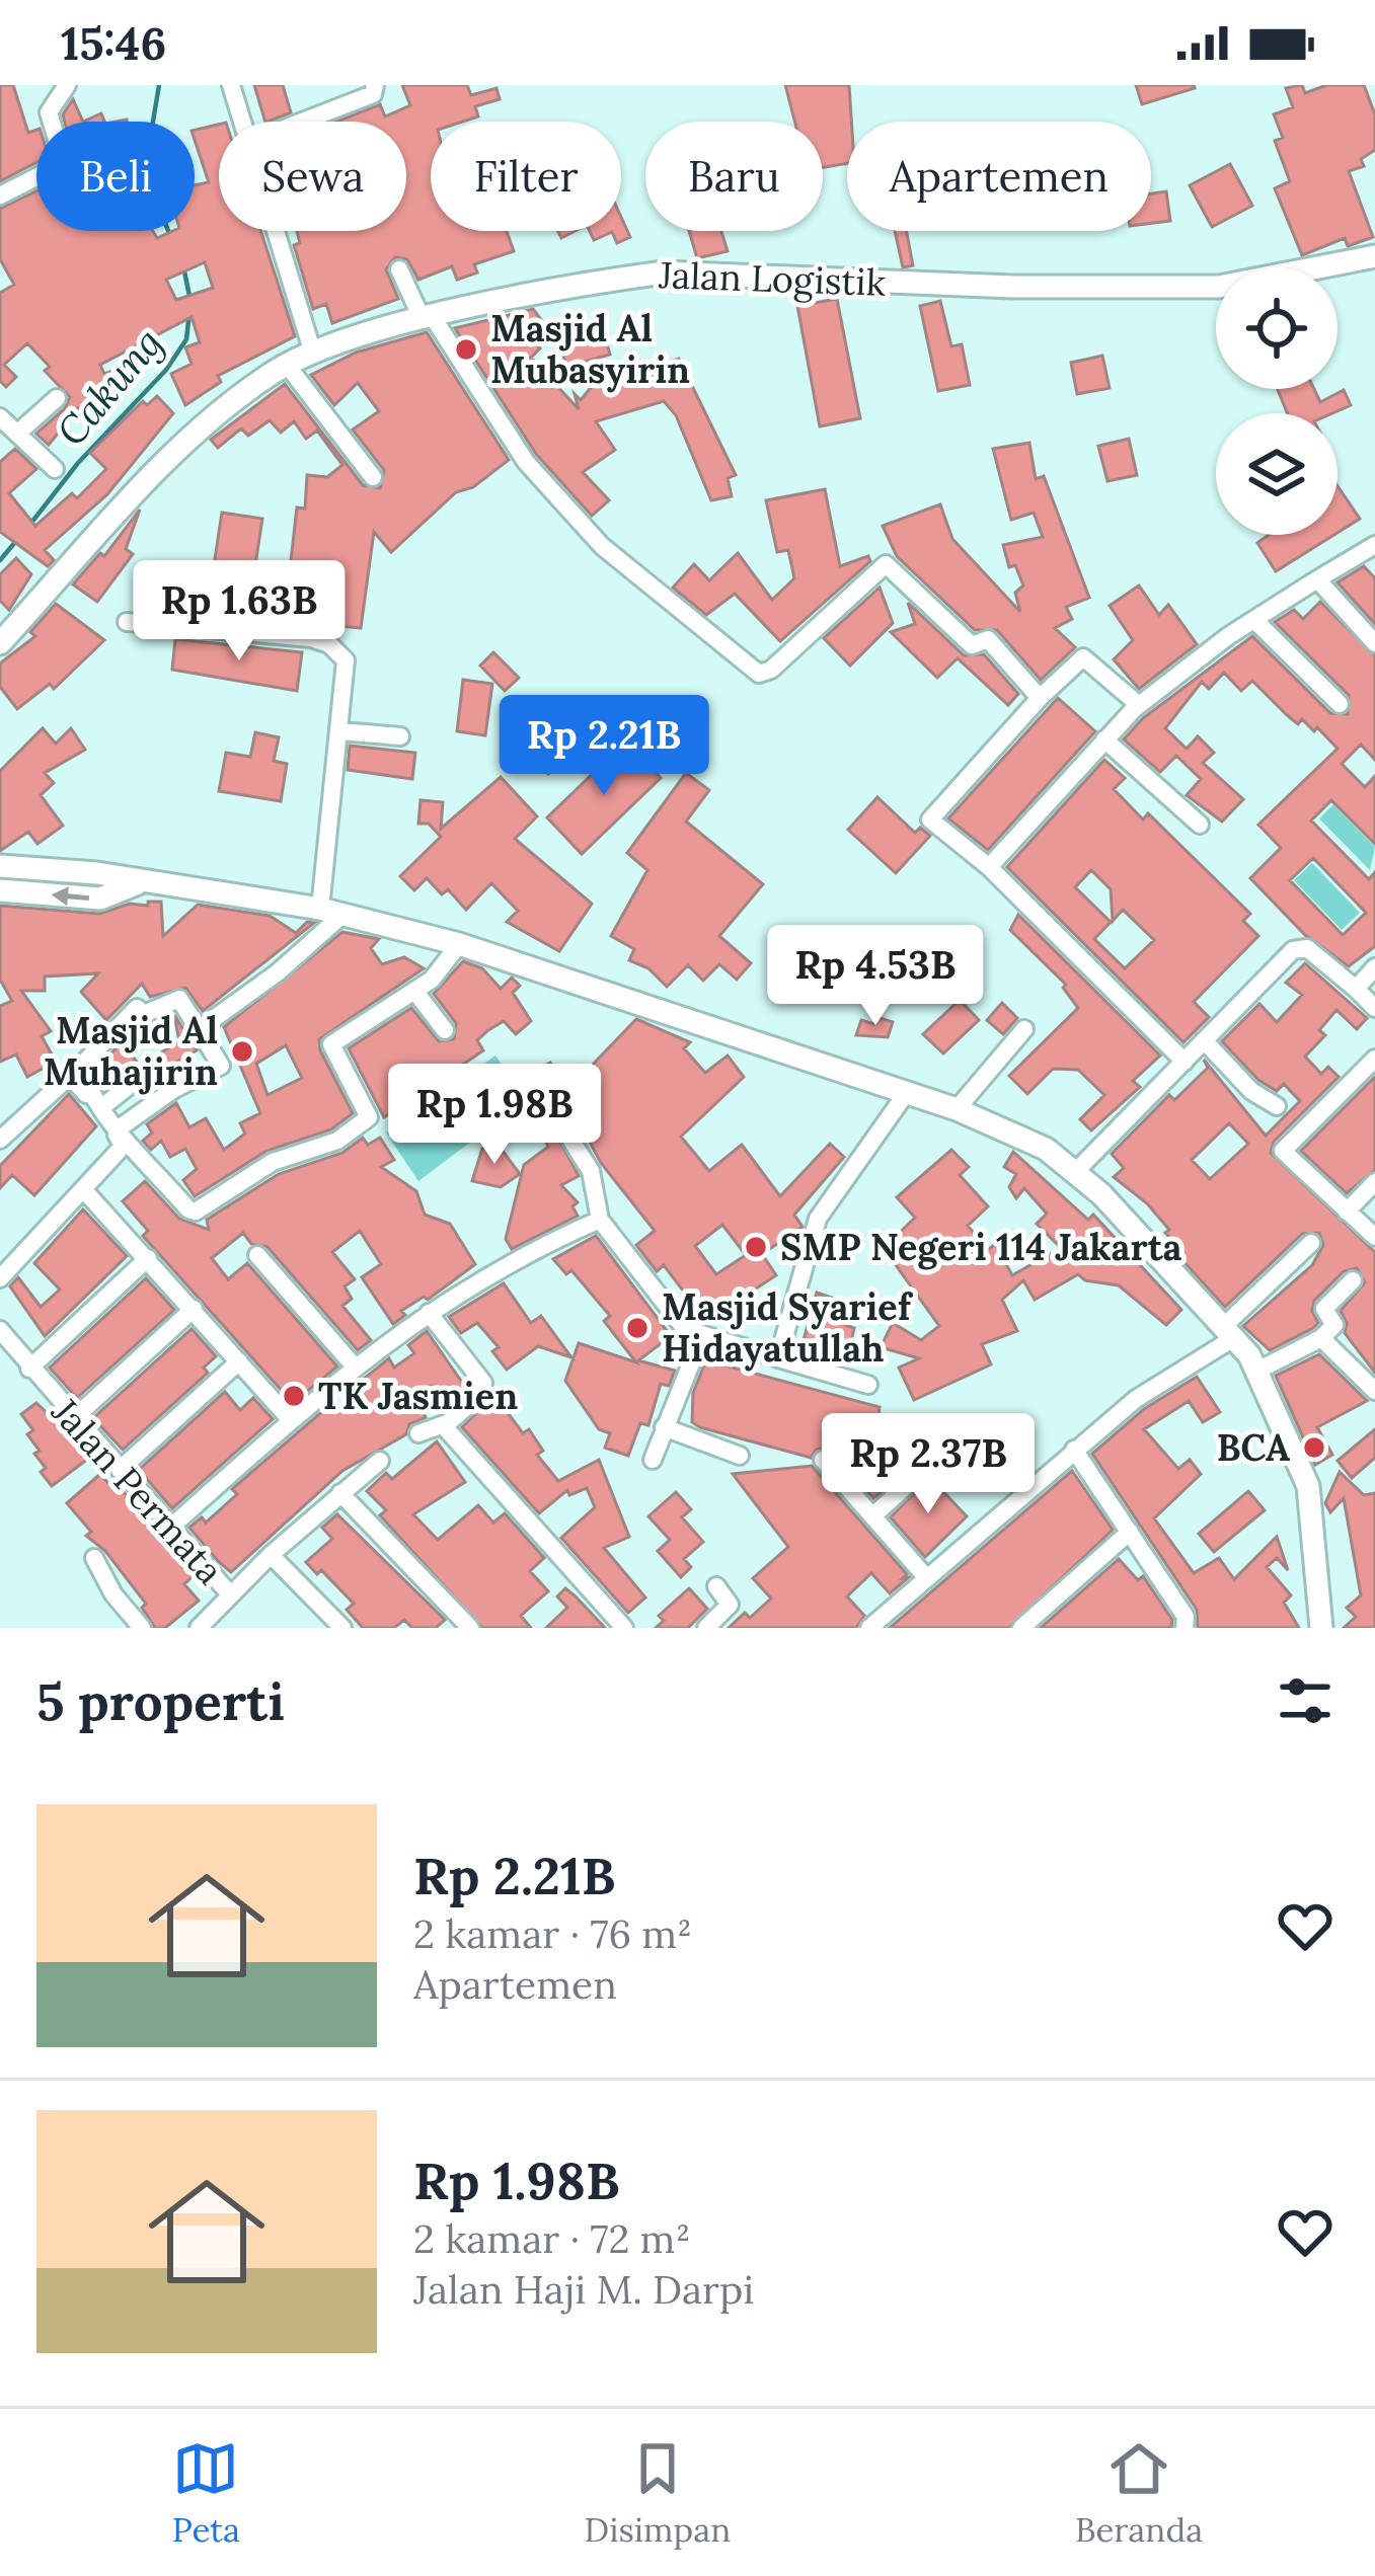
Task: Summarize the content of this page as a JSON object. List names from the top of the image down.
{
  "streets": {
    "main road": ["Jalan Logistik"],
    "street": ["Jalan Permata"]
  },
  "water": ["Cakung"],
  "places": [
    "Masjid Al Mubasyirin",
    "Masjid Al Muhajirin",
    "SMP Negeri 114 Jakarta",
    "Masjid Syarief Hidayatullah",
    "TK Jasmien",
    "BCA"
  ],
  "page": {
    "status": "15:46",
    "chip": [
      "Beli",
      "Sewa",
      "Filter",
      "Baru",
      "Apartemen"
    ],
    "price": [
      "Rp 1.63B",
      "Rp 2.21B",
      "Rp 4.53B",
      "Rp 1.98B",
      "Rp 2.37B"
    ],
    "heading": "5 properti",
    "list": [
      {
        "name": "Rp 2.21B",
        "note": "2 kamar · 76 m² · Apartemen"
      },
      {
        "name": "Rp 1.98B",
        "note": "2 kamar · 72 m² · Jalan Haji M. Darpi"
      }
    ],
    "tabs": ["Peta", "Disimpan", "Beranda"]
  }
}
